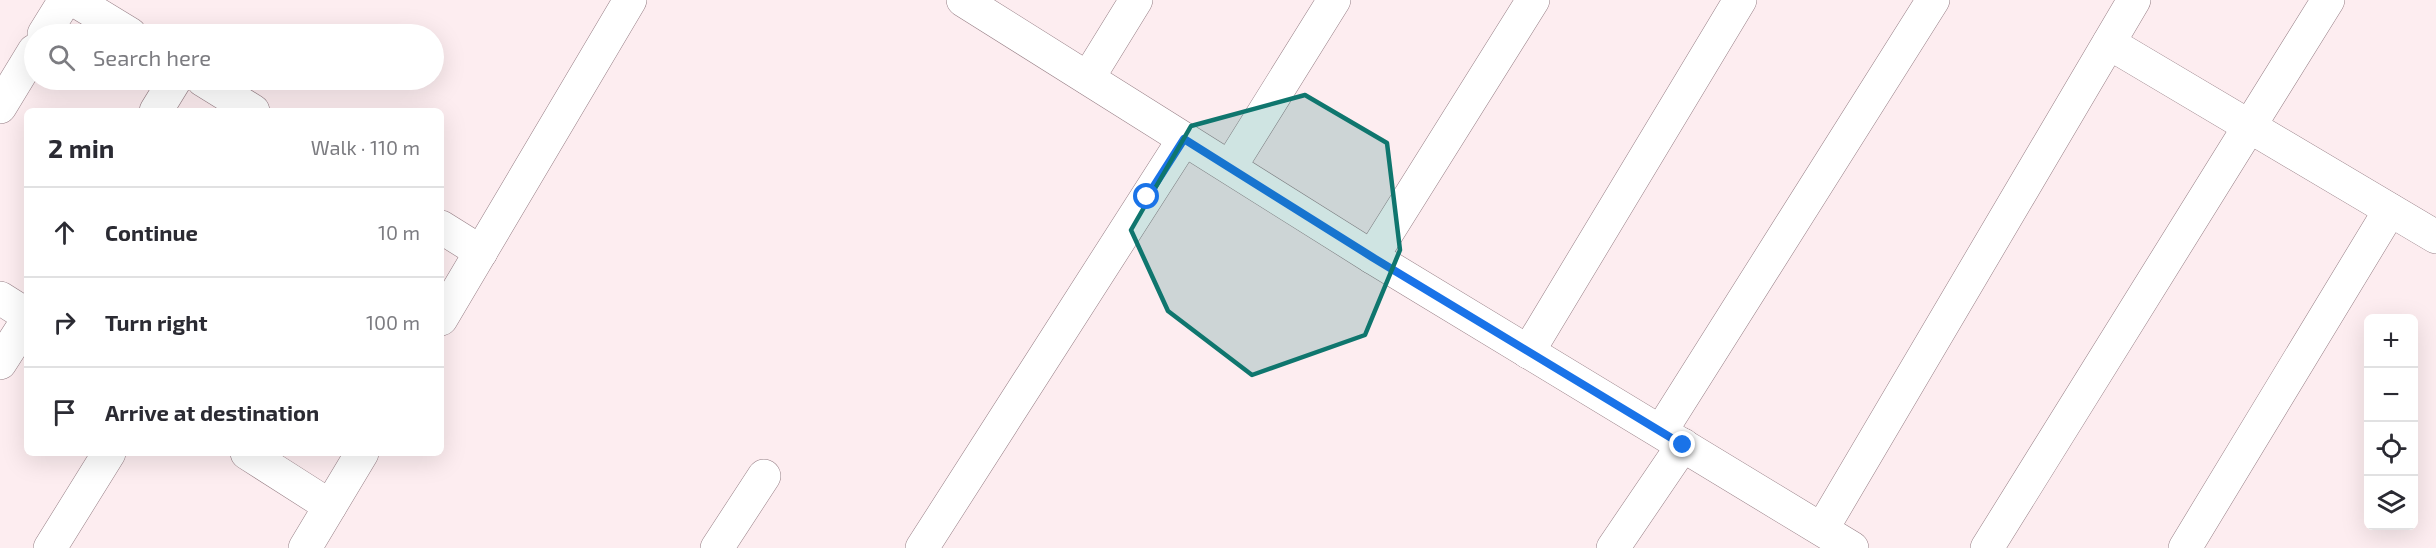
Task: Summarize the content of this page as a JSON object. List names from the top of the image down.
{
  "page": {
    "search": "Search here",
    "heading": ["2 min", "Walk · 110 m"],
    "list": [
      ["Continue", "10 m"],
      ["Turn right", "100 m"],
      "Arrive at destination"
    ],
    "map_buttons": ["+", "−"]
  }
}
